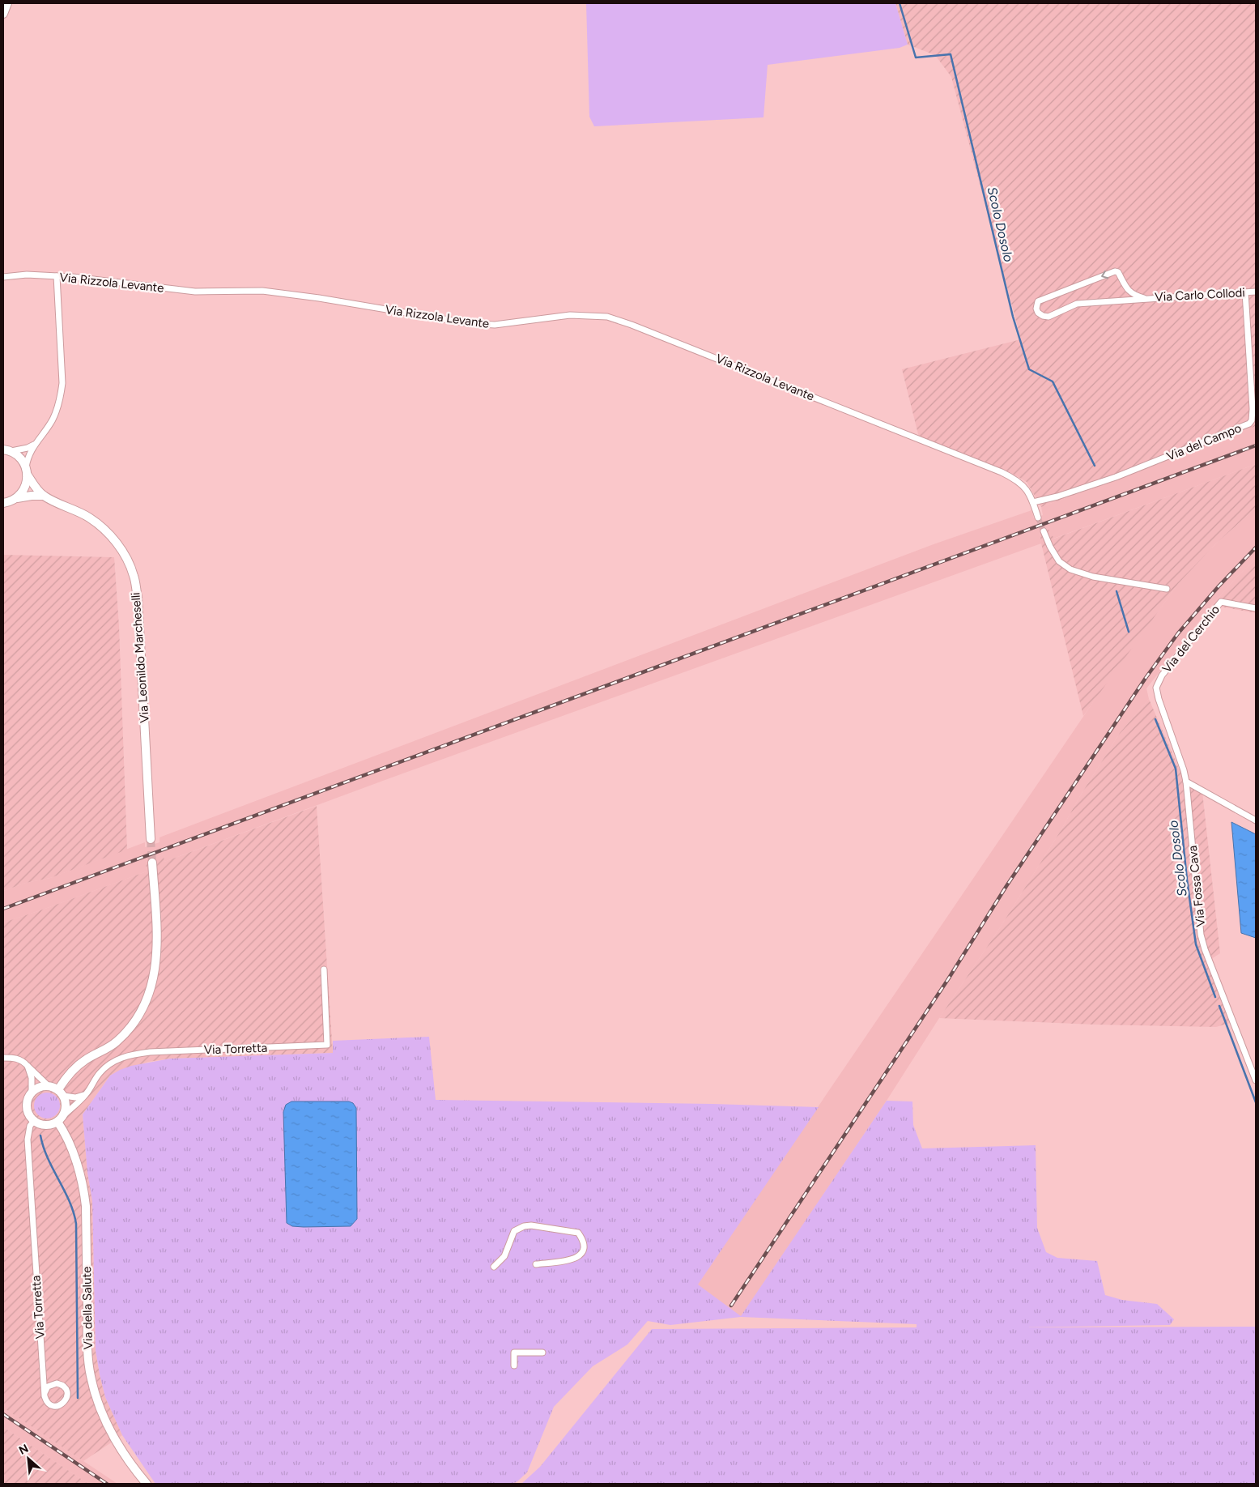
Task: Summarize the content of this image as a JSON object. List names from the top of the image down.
{
  "streets": {
    "street": [
      "Via Rizzola Levante",
      "Via Carlo Collodi",
      "Via del Campo",
      "Via del Cerchio",
      "Via Leonildo Marcheselli",
      "Via Fossa Cava",
      "Via Torretta",
      "Via della Salute"
    ]
  },
  "crossings": [
    ["Via Rizzola Levante", "Via del Campo"],
    ["Via Carlo Collodi", "Via del Campo"],
    ["Via del Cerchio", "Via Fossa Cava"],
    ["Via Torretta", "Via della Salute"]
  ],
  "water": ["Scolo Dosolo"],
  "north": "top left"
}
